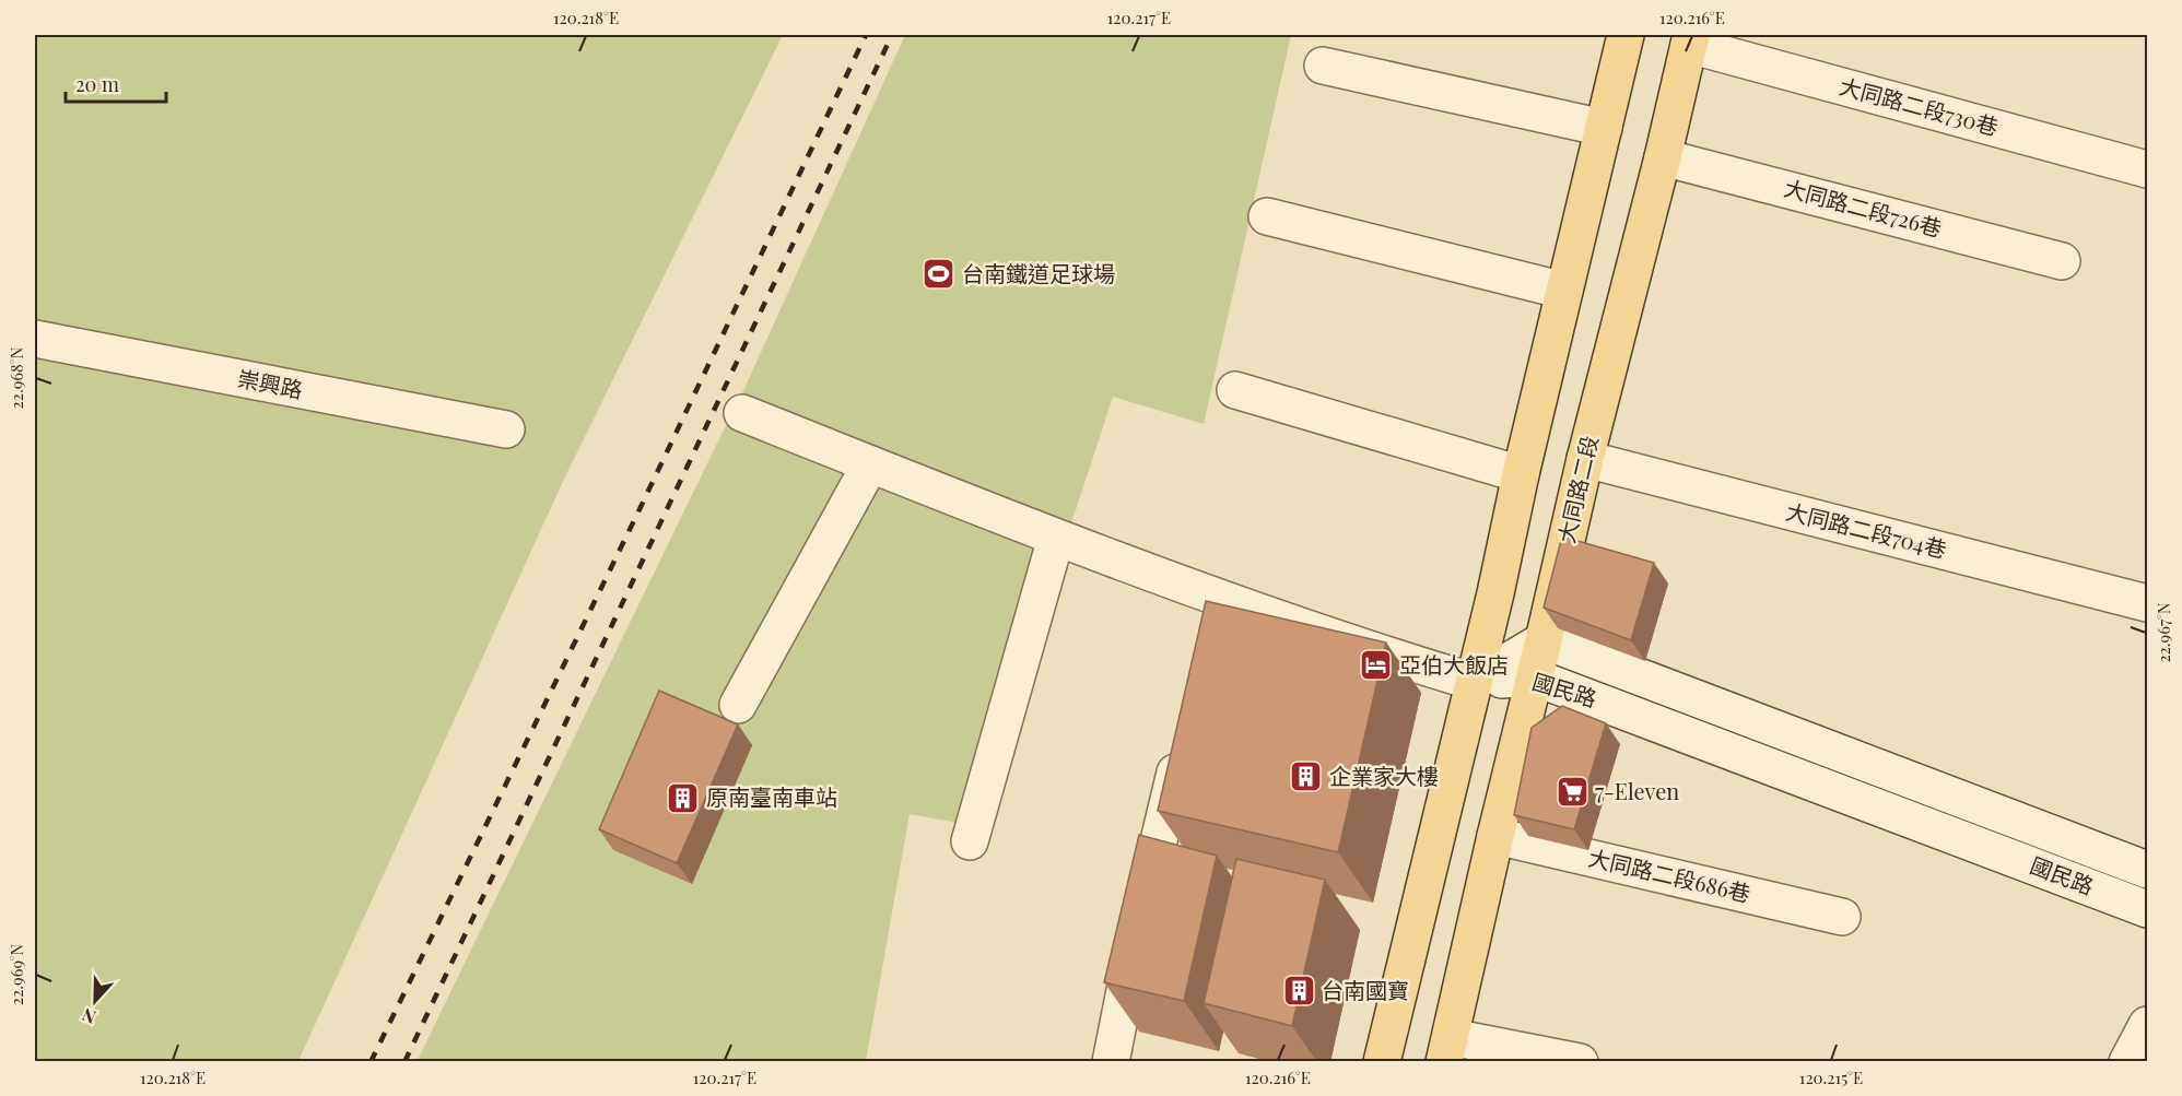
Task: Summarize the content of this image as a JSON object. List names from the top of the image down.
{
  "streets": {
    "main road": ["大同路二段"],
    "street": [
      "大同路二段730巷",
      "大同路二段726巷",
      "崇興路",
      "大同路二段704巷",
      "國民路",
      "大同路二段686巷"
    ]
  },
  "crossings": [
    ["大同路二段730巷", "大同路二段"],
    ["大同路二段726巷", "大同路二段"],
    ["大同路二段", "大同路二段704巷"],
    ["大同路二段", "國民路"],
    ["大同路二段", "大同路二段686巷"]
  ],
  "places": {
    "sports": ["台南鐵道足球場"],
    "hotel": ["亞伯大飯店"],
    "building": ["企業家大樓", "原南臺南車站", "台南國寶"],
    "supermarket": ["7-Eleven"]
  },
  "scale_bar": "20 m",
  "north": "bottom",
  "coordinates": [
    "120.218°E",
    "120.217°E",
    "120.216°E",
    "22.968°N",
    "22.967°N",
    "22.969°N",
    "120.215°E"
  ]
}
